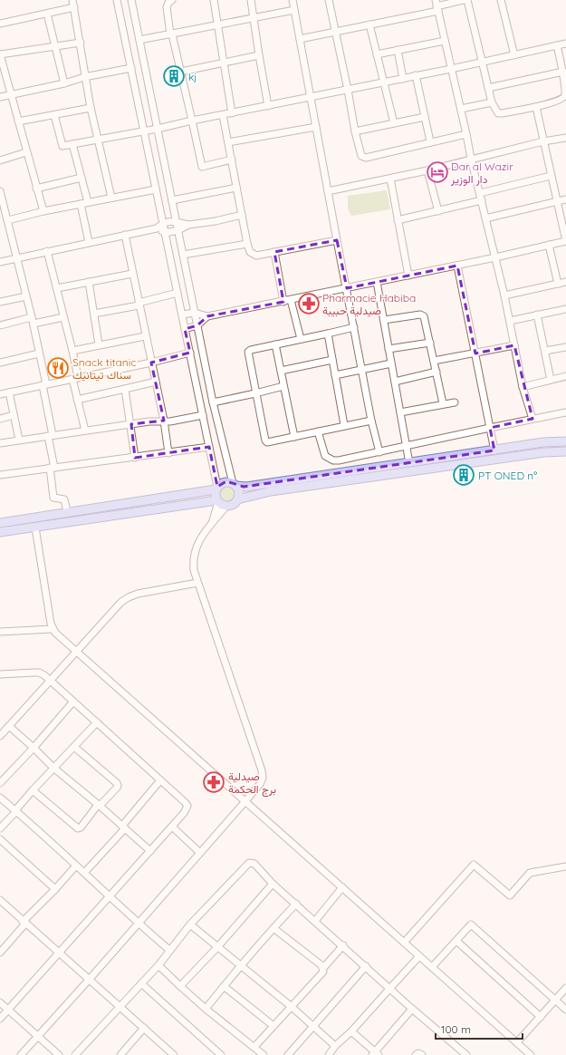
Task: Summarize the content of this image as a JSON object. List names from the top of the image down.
{
  "places": {
    "building": ["kj", "PT ONED n°"],
    "hotel": ["Dar al Wazir دار الوزير"],
    "pharmacy": ["Pharmacie Habiba صيدلية حبيبة", "صيدلية برج الحكمة"],
    "restaurant": ["Snack titanic سناك تيتانيك"]
  },
  "scale_bar": "100 m"
}
